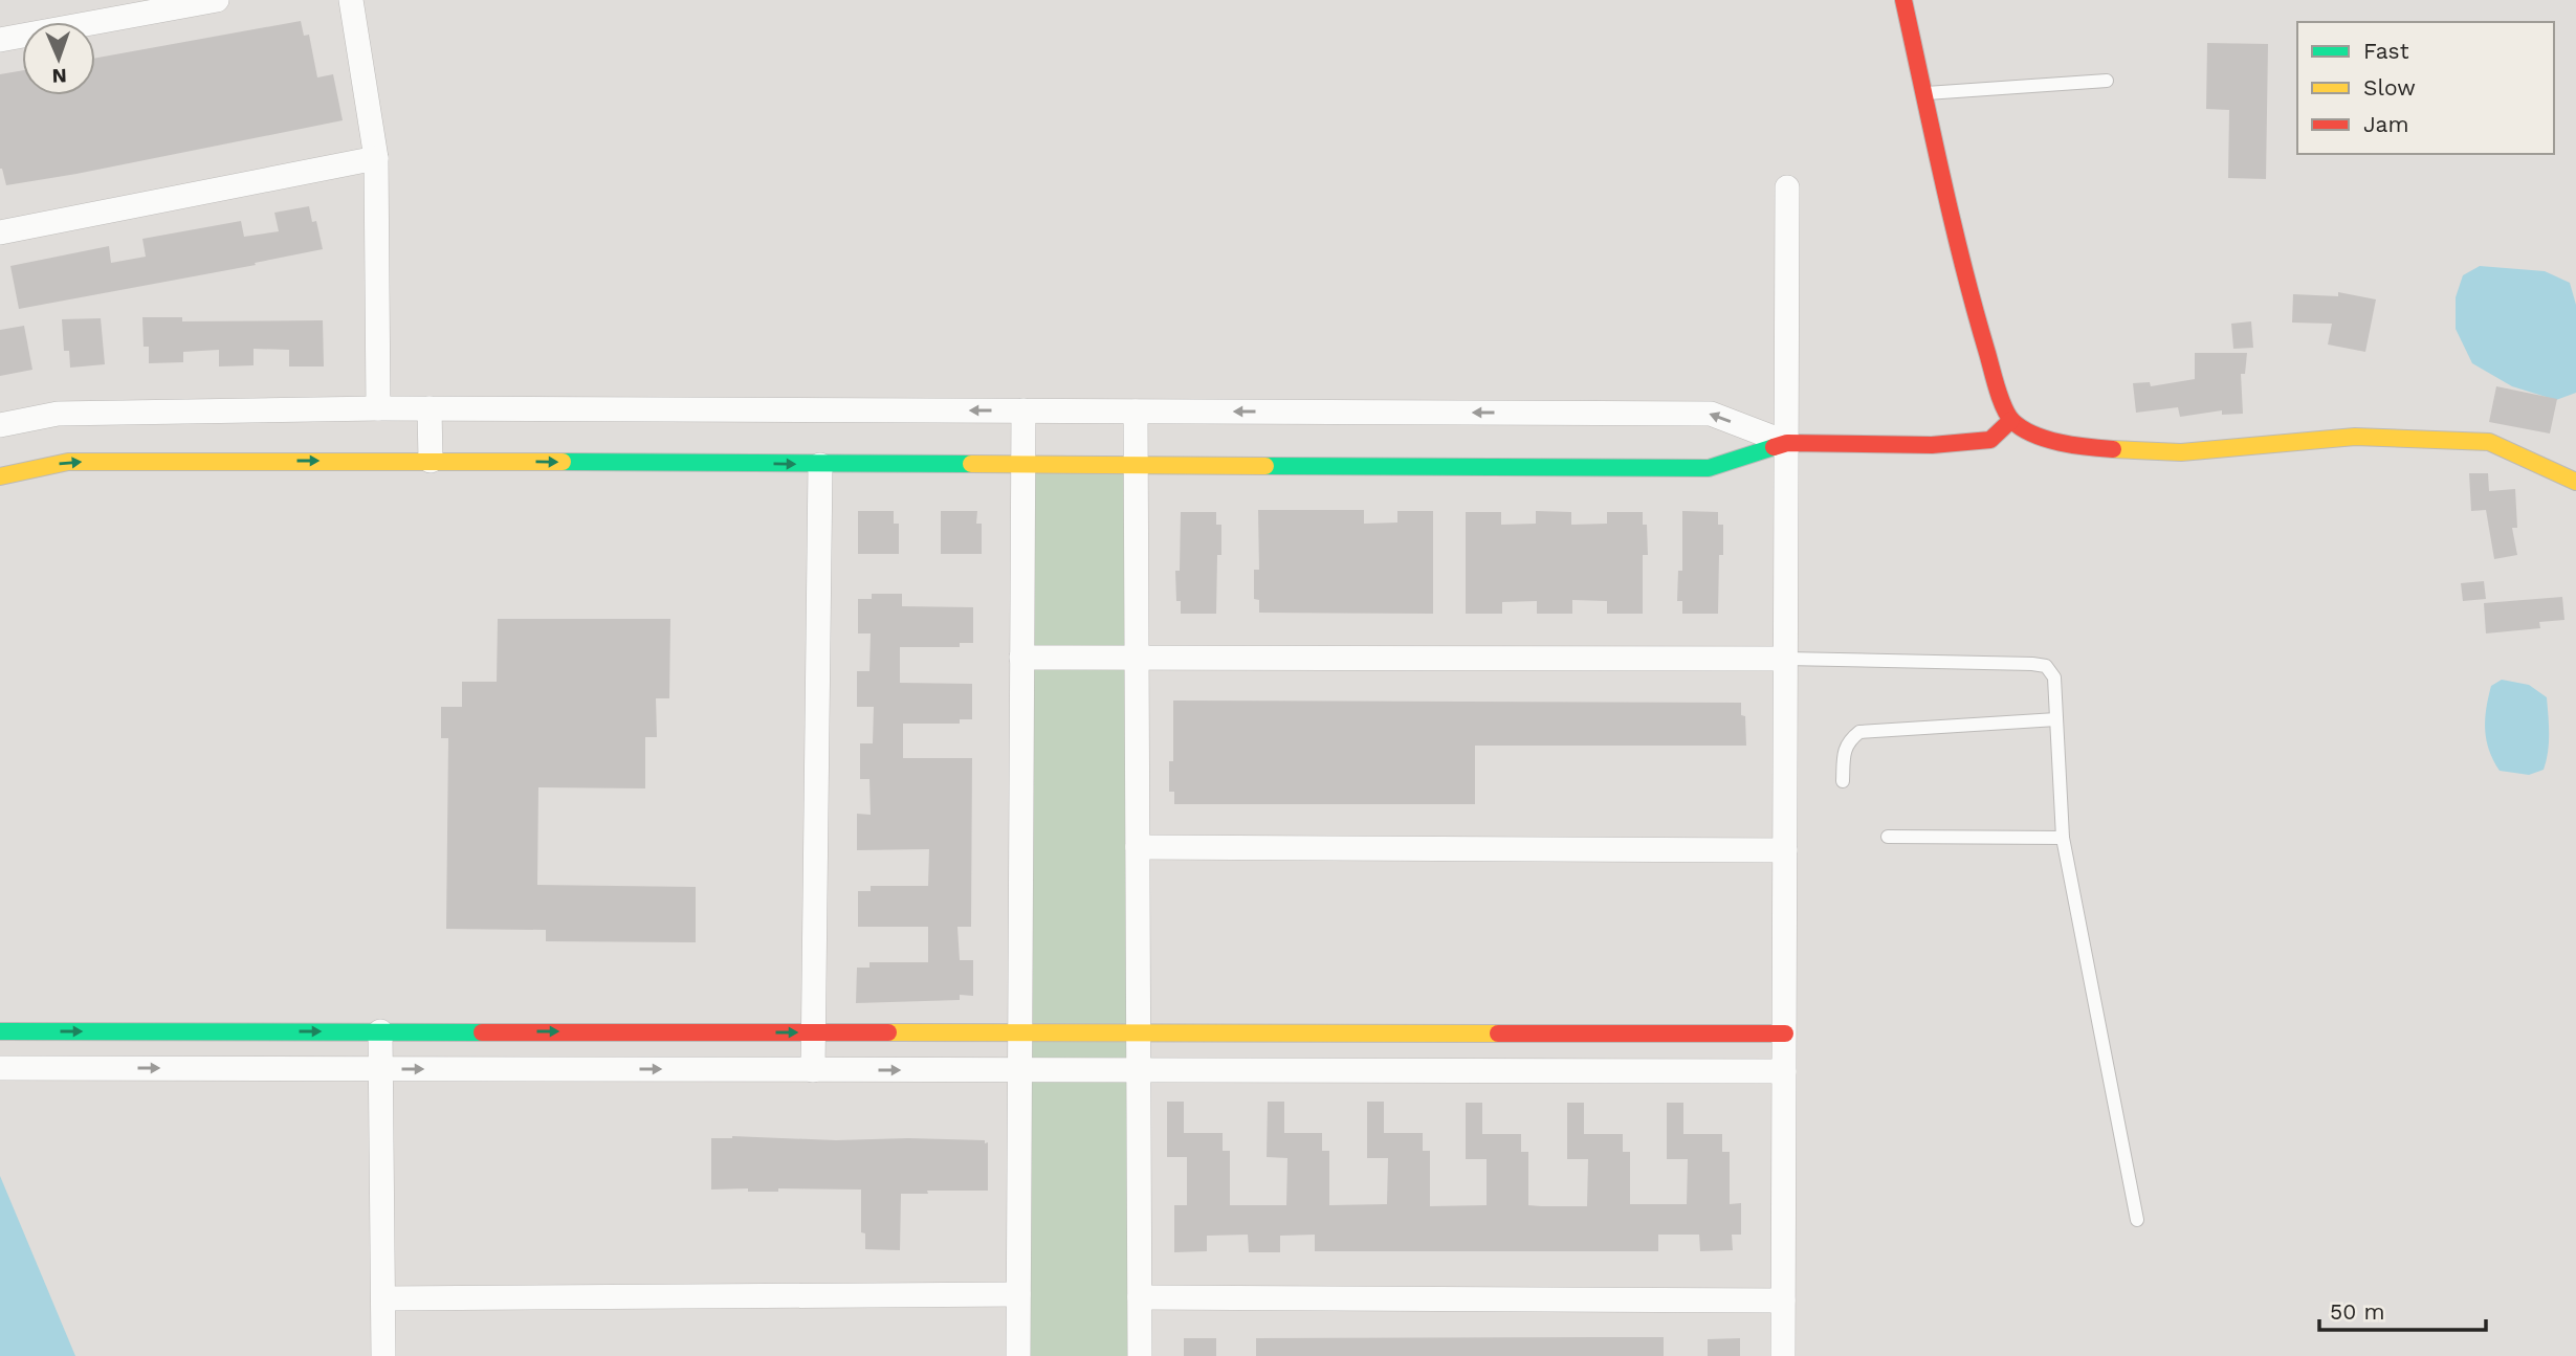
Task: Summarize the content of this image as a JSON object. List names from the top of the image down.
{
  "legend": ["Fast", "Slow", "Jam"],
  "scale_bar": "50 m",
  "north": "bottom"
}
